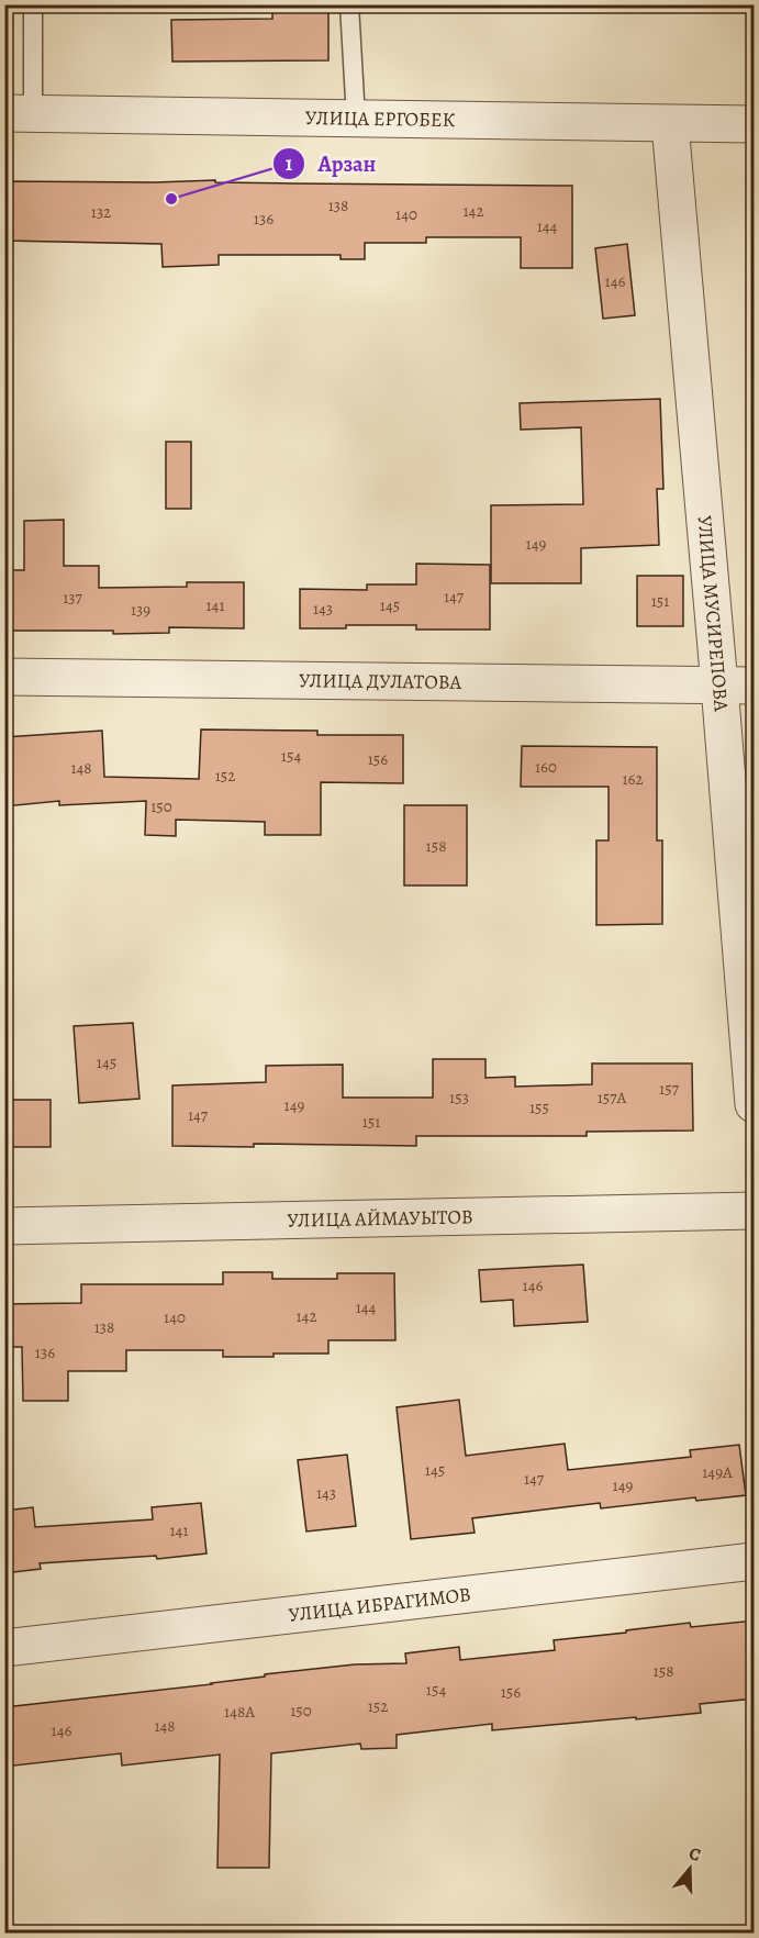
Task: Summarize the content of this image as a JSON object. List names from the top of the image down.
{
  "streets": {
    "street": [
      "УЛИЦА ЕРГОБЕК",
      "УЛИЦА МУСИРЕПОВА",
      "УЛИЦА ДУЛАТОВА",
      "УЛИЦА АЙМАУЫТОВ",
      "УЛИЦА ИБРАГИМОВ"
    ]
  },
  "crossings": [
    ["УЛИЦА ЕРГОБЕК", "УЛИЦА МУСИРЕПОВА"],
    ["УЛИЦА МУСИРЕПОВА", "УЛИЦА ДУЛАТОВА"]
  ],
  "places": ["Арзан"],
  "house_numbers": [
    "138",
    "142",
    "132",
    "140",
    "136",
    "144",
    "146",
    "149",
    "147",
    "137",
    "151",
    "141",
    "145",
    "143",
    "139",
    "154",
    "156",
    "160",
    "148",
    "152",
    "162",
    "150",
    "158",
    "145",
    "157",
    "153",
    "157А",
    "149",
    "155",
    "147",
    "151",
    "146",
    "144",
    "142",
    "140",
    "138",
    "136",
    "145",
    "149А",
    "147",
    "149",
    "143",
    "141",
    "158",
    "154",
    "156",
    "152",
    "150",
    "148А",
    "148",
    "146"
  ],
  "north": "top"
}
